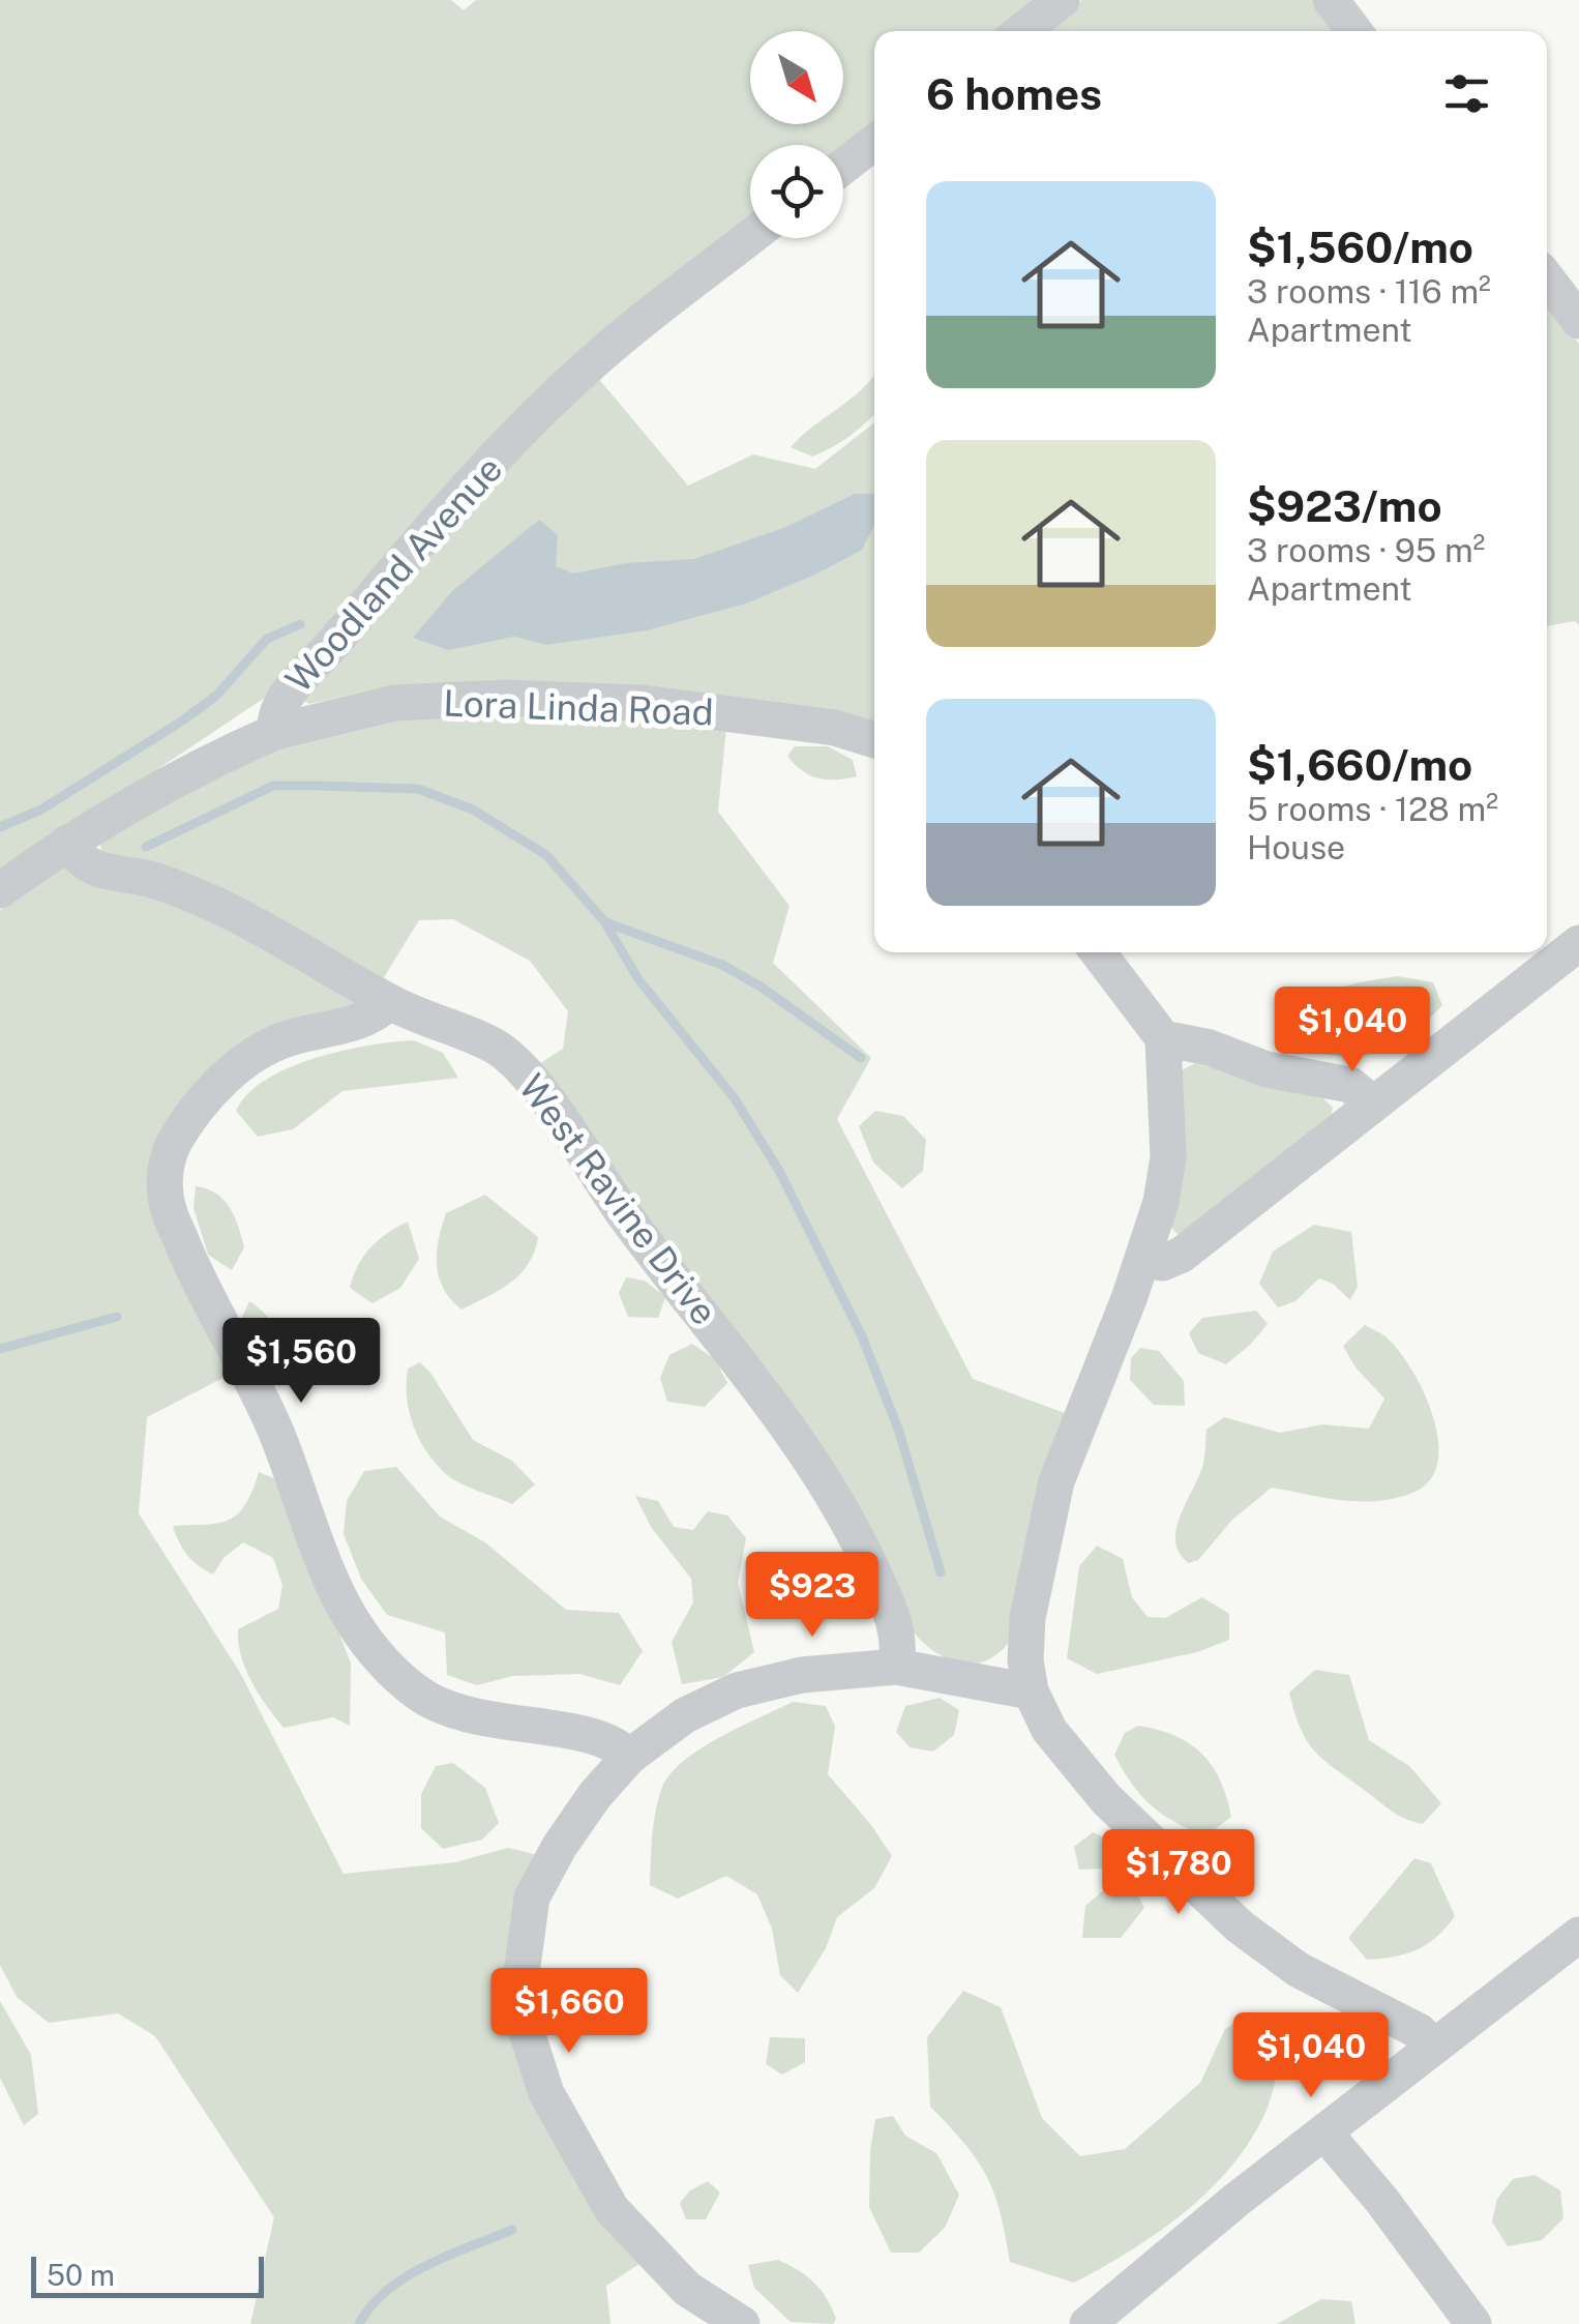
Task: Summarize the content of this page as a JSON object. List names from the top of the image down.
{
  "streets": {
    "street": ["Woodland Avenue", "Lora Linda Road", "West Ravine Drive"]
  },
  "crossings": [
    ["Woodland Avenue", "Lora Linda Road"],
    ["Woodland Avenue", "West Ravine Drive"]
  ],
  "scale_bar": "50 m",
  "north": "bottom right",
  "page": {
    "heading": "6 homes",
    "list": [
      {
        "name": "$1,560/mo",
        "note": "3 rooms · 116 m² · Apartment"
      },
      {
        "name": "$923/mo",
        "note": "3 rooms · 95 m² · Apartment"
      },
      {
        "name": "$1,660/mo",
        "note": "5 rooms · 128 m² · House"
      }
    ],
    "price": [
      "$1,040",
      "$1,560",
      "$923",
      "$1,780",
      "$1,660",
      "$1,040"
    ],
    "scale": "50 m"
  }
}
